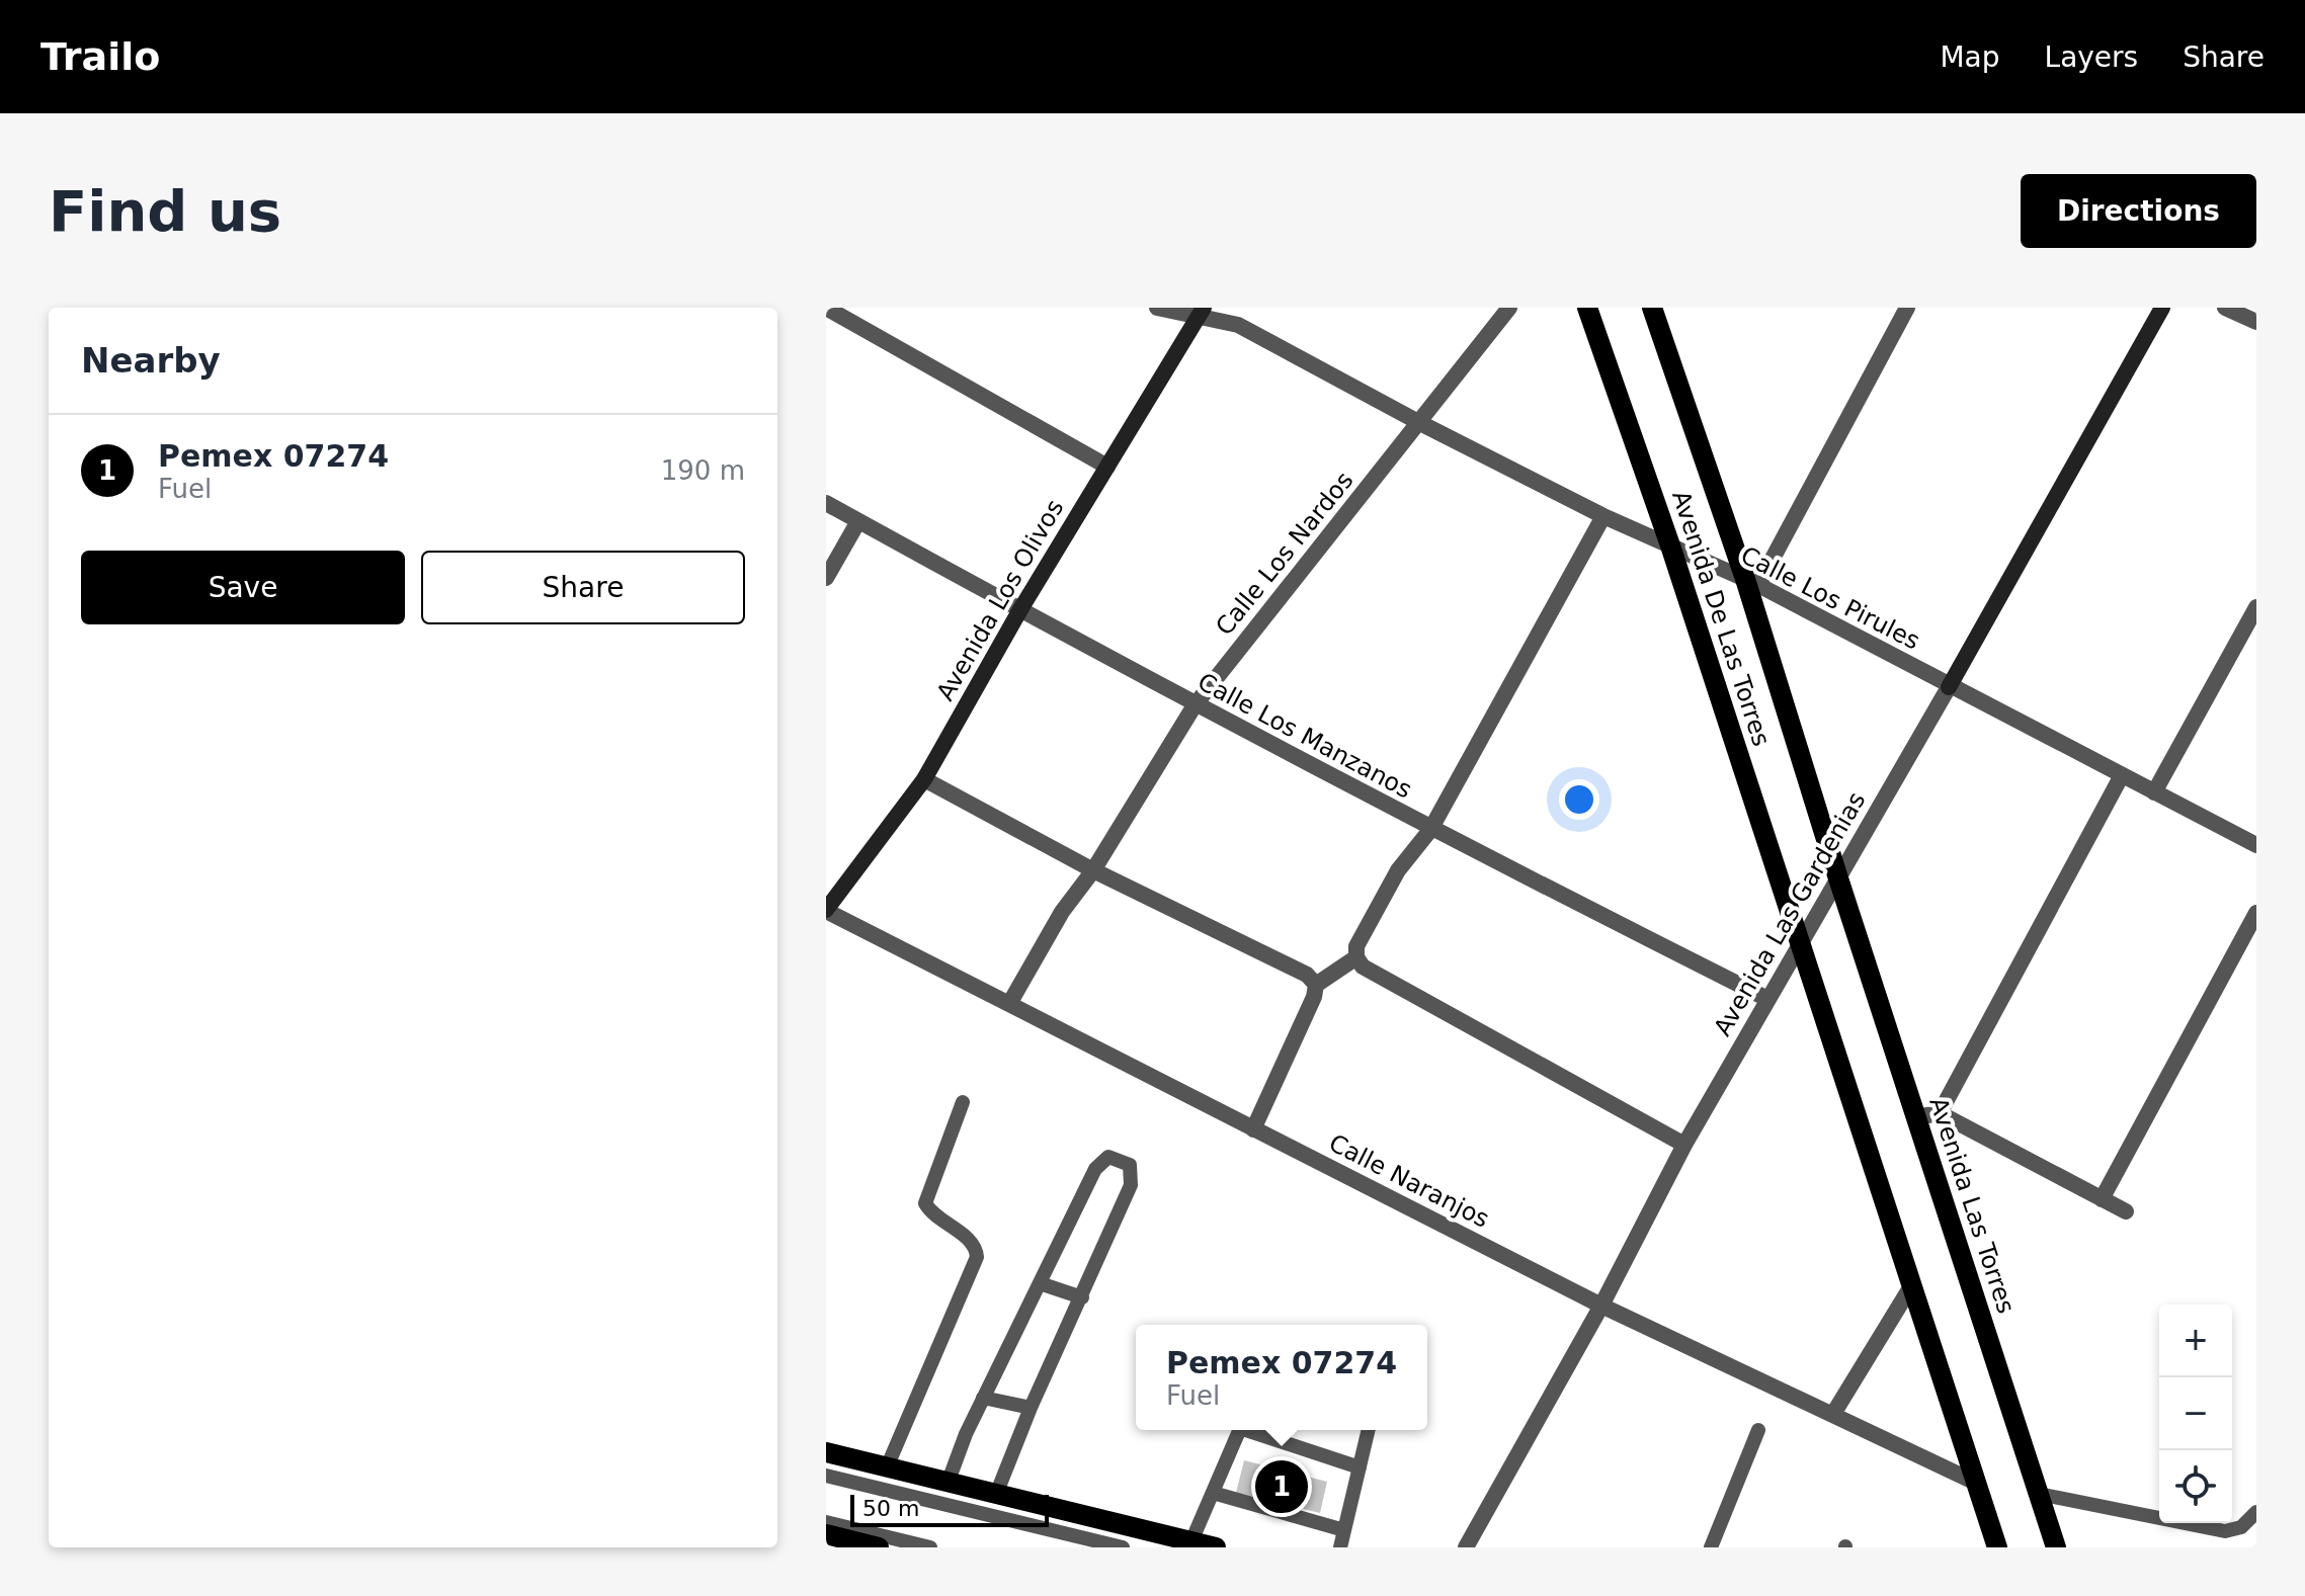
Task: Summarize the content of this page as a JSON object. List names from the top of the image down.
{
  "streets": {
    "main road": ["Avenida De Las Torres", "Avenida Las Torres"],
    "street": [
      "Calle Los Nardos",
      "Calle Los Pirules",
      "Avenida Los Olivos",
      "Calle Los Manzanos",
      "Avenida Las Gardenias",
      "Calle Naranjos"
    ]
  },
  "crossings": [
    ["Calle Los Nardos", "Calle Los Pirules"],
    ["Calle Los Nardos", "Calle Los Manzanos"],
    ["Calle Los Nardos", "Calle Naranjos"],
    ["Calle Los Pirules", "Avenida Los Olivos"],
    ["Calle Los Pirules", "Avenida De Las Torres"],
    ["Calle Los Pirules", "Avenida Las Gardenias"],
    ["Avenida Los Olivos", "Calle Los Manzanos"],
    ["Avenida Los Olivos", "Calle Naranjos"],
    ["Avenida De Las Torres", "Avenida Las Gardenias"],
    ["Avenida De Las Torres", "Avenida Las Torres"],
    ["Calle Los Manzanos", "Avenida Las Gardenias"],
    ["Avenida Las Gardenias", "Calle Naranjos"],
    ["Avenida Las Gardenias", "Avenida Las Torres"]
  ],
  "scale_bar": "50 m",
  "page": {
    "header": "Trailo",
    "nav": ["Map", "Layers", "Share"],
    "buttons": [
      "Directions",
      ["Save", "Share"]
    ],
    "title": "Find us",
    "heading": "Nearby",
    "list": [
      {
        "mark": "1",
        "name": "Pemex 07274",
        "note": "Fuel",
        "value": "190 m"
      }
    ],
    "map_buttons": ["+", "−"],
    "popup": ["Pemex 07274", "Fuel"],
    "pins": "1",
    "scale": "50 m"
  }
}
